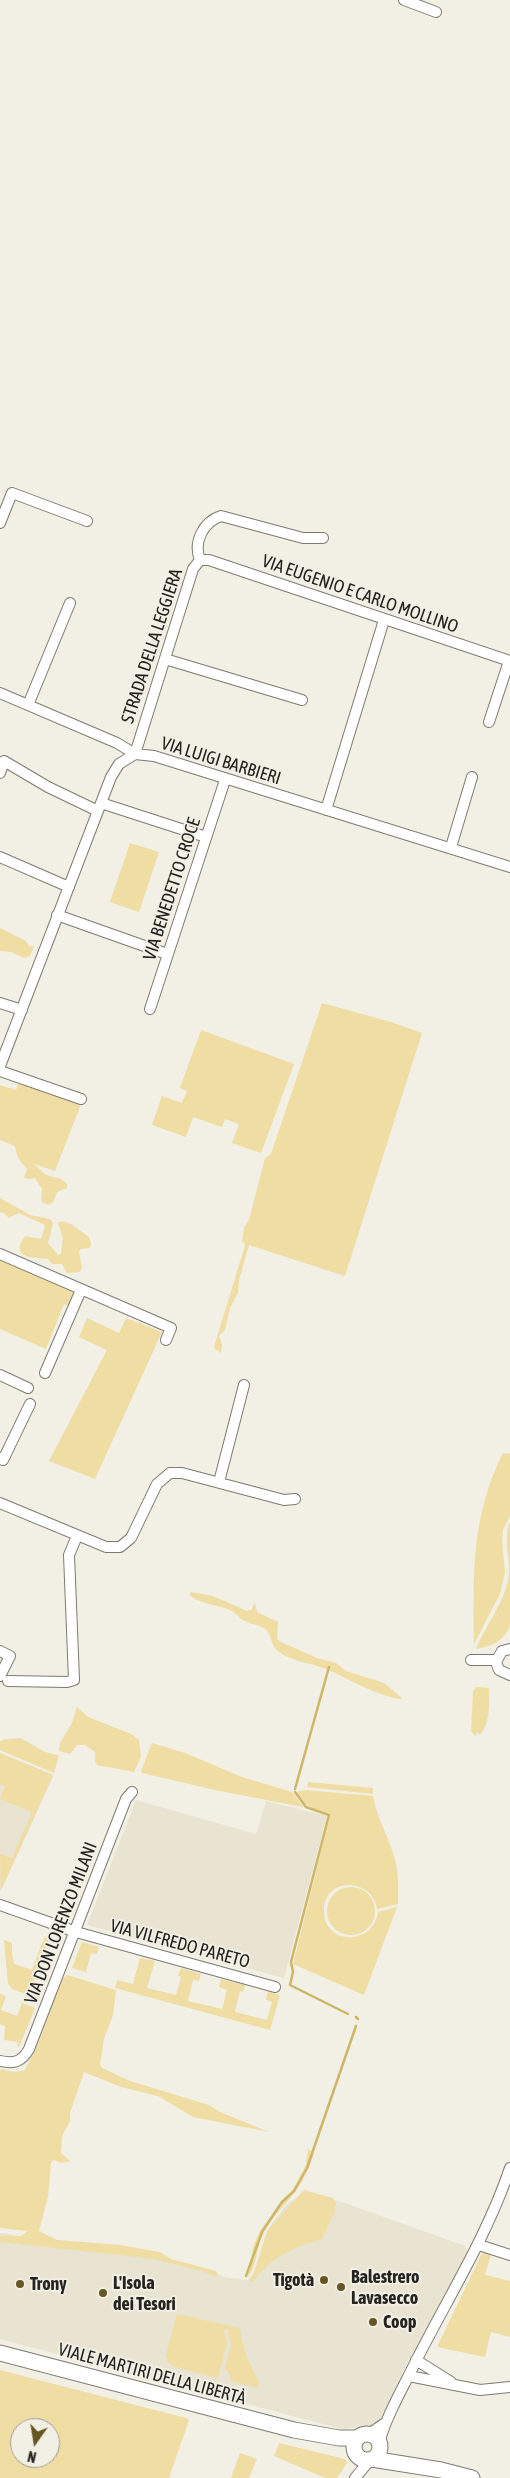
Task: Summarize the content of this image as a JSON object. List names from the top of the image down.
{
  "streets": {
    "main road": ["VIALE MARTIRI DELLA LIBERTÀ"],
    "street": [
      "VIA EUGENIO E CARLO MOLLINO",
      "STRADA DELLA LEGGIERA",
      "VIA LUIGI BARBIERI",
      "VIA BENEDETTO CROCE",
      "VIA DON LORENZO MILANI",
      "VIA VILFREDO PARETO"
    ]
  },
  "crossings": [
    ["VIA EUGENIO E CARLO MOLLINO", "STRADA DELLA LEGGIERA"],
    ["STRADA DELLA LEGGIERA", "VIA LUIGI BARBIERI"],
    ["VIA LUIGI BARBIERI", "VIA BENEDETTO CROCE"],
    ["VIA DON LORENZO MILANI", "VIA VILFREDO PARETO"]
  ],
  "places": [
    "Tigotà",
    "Trony",
    "Balestrero Lavasecco",
    "L'Isola dei Tesori",
    "Coop"
  ],
  "north": "bottom"
}
